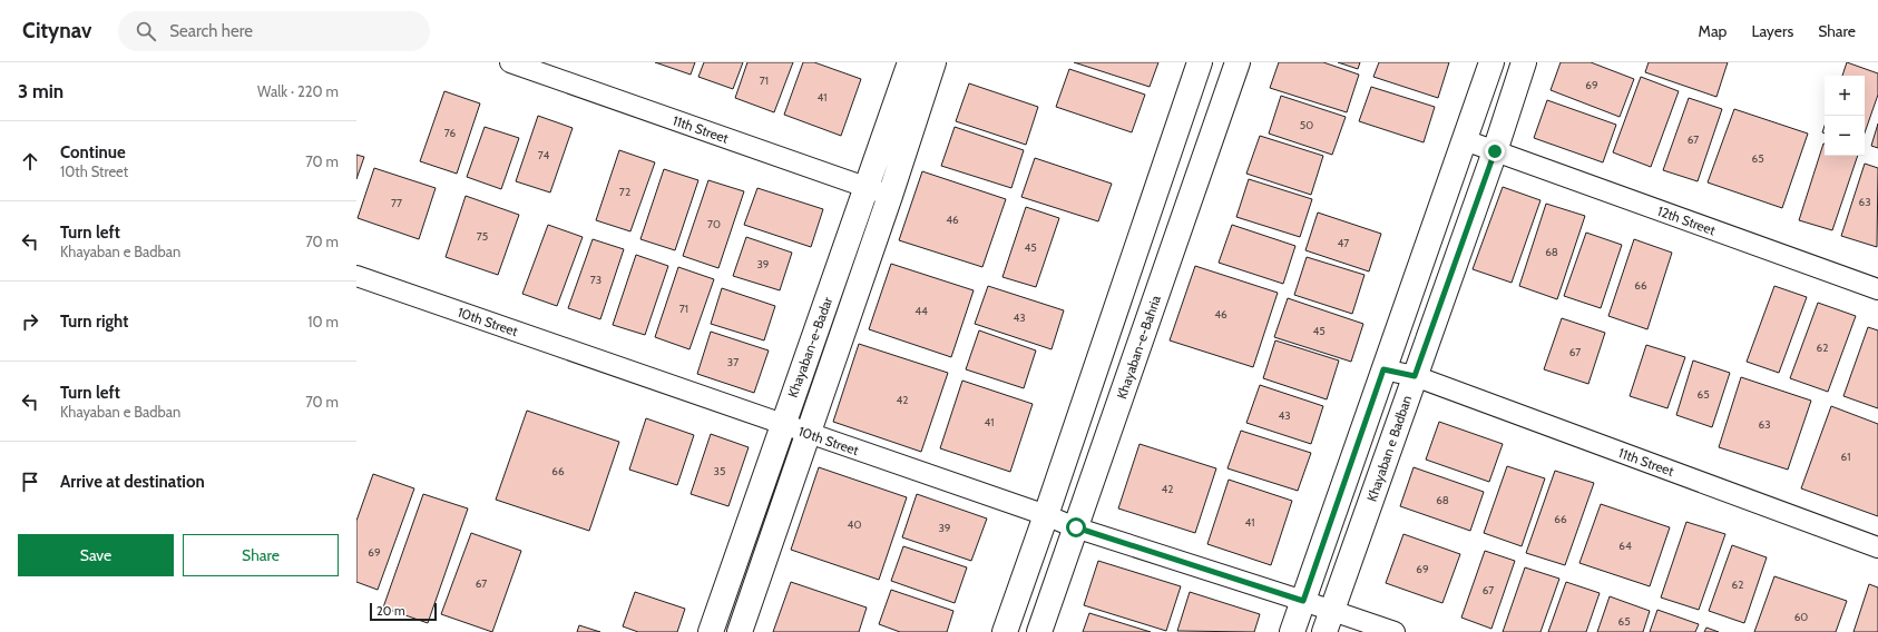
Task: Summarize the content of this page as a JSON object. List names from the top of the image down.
{
  "streets": {
    "main road": ["Khayaban-e-Badar", "Khayaban-e-Bahria", "Khayaban e Badban"],
    "street": ["11th Street", "12th Street", "10th Street"]
  },
  "crossings": [
    ["11th Street", "Khayaban-e-Badar"],
    ["11th Street", "Khayaban e Badban"],
    ["12th Street", "Khayaban e Badban"],
    ["10th Street", "Khayaban-e-Badar"],
    ["10th Street", "Khayaban-e-Bahria"],
    ["10th Street", "Khayaban e Badban"]
  ],
  "house_numbers": [
    "71",
    "69",
    "41",
    "50",
    "76",
    "67",
    "74",
    "65",
    "72",
    "63",
    "77",
    "46",
    "70",
    "75",
    "47",
    "45",
    "68",
    "39",
    "73",
    "66",
    "71",
    "44",
    "46",
    "43",
    "45",
    "62",
    "67",
    "37",
    "65",
    "42",
    "43",
    "41",
    "63",
    "61",
    "66",
    "35",
    "42",
    "68",
    "66",
    "41",
    "40",
    "39",
    "64",
    "69",
    "69",
    "67",
    "62",
    "67",
    "60",
    "65"
  ],
  "scale_bar": "20 m",
  "page": {
    "header": "Citynav",
    "search": "Search here",
    "nav": ["Map", "Layers", "Share"],
    "heading": ["3 min", "Walk · 220 m"],
    "map_buttons": ["+", "−"],
    "list": [
      ["Continue", "10th Street", "70 m"],
      ["Turn left", "Khayaban e Badban", "70 m"],
      ["Turn right", "10 m"],
      ["Turn left", "Khayaban e Badban", "70 m"],
      "Arrive at destination"
    ],
    "buttons": ["Save", "Share"],
    "scale": "20 m"
  }
}
